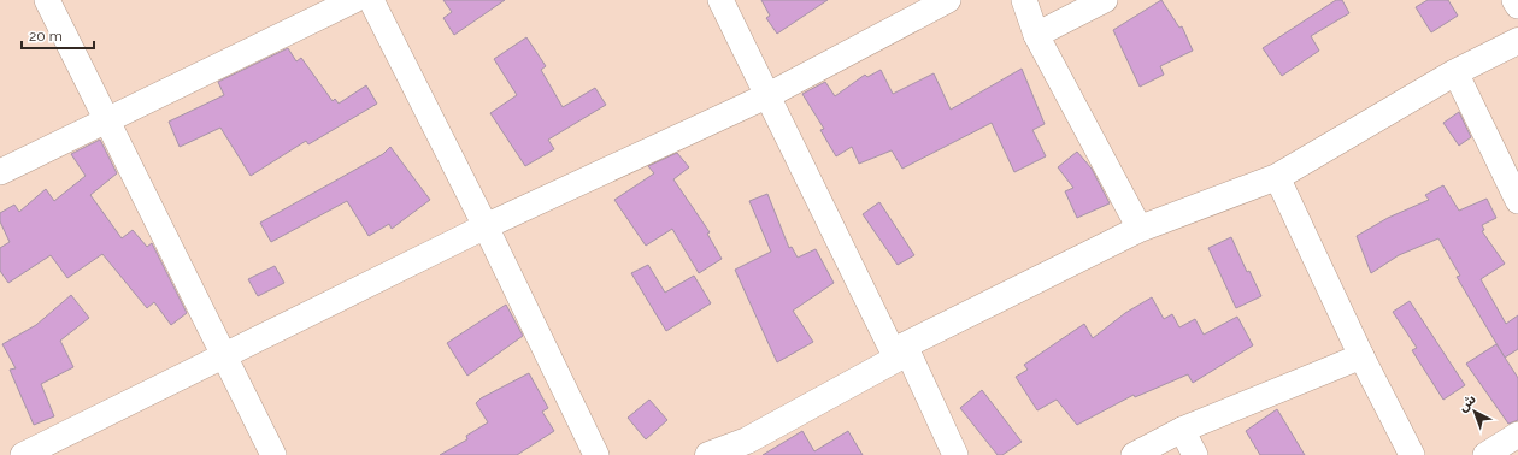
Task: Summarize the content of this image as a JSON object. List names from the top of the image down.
{
  "scale_bar": "20 m",
  "north": "top left"
}
